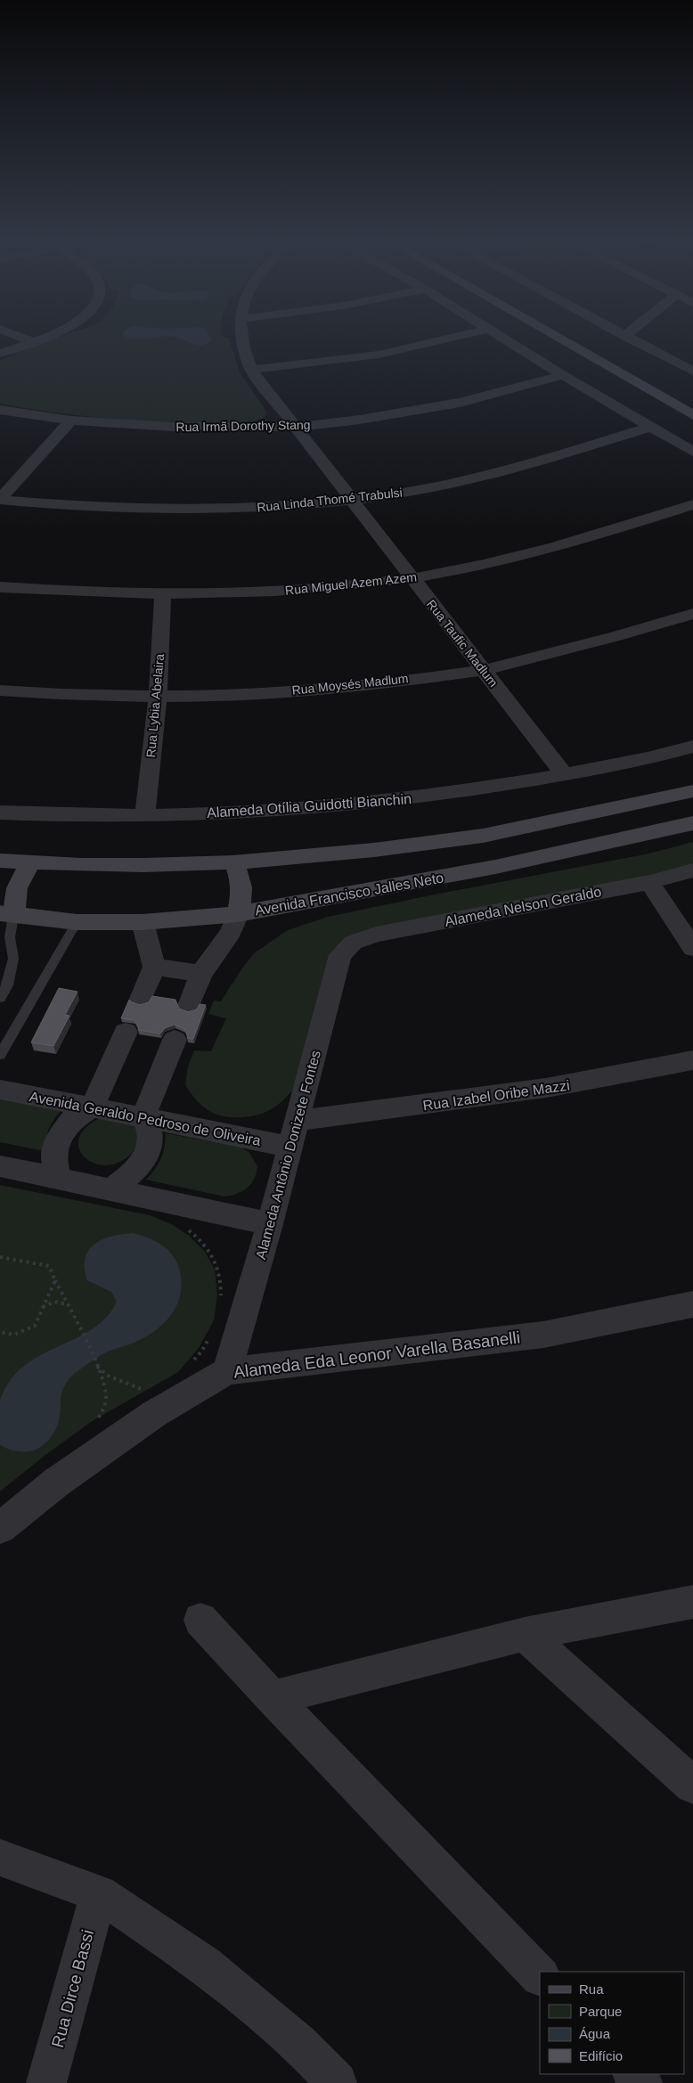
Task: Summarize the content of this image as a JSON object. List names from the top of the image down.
{
  "streets": {
    "street": [
      "Rua Irmã Dorothy Stang",
      "Rua Linda Thomé Trabulsi",
      "Rua Miguel Azem Azem",
      "Rua Taufic Madlum",
      "Rua Moysés Madlum",
      "Rua Lybia Abelaira",
      "Alameda Otília Guidotti Bianchin",
      "Avenida Francisco Jalles Neto",
      "Alameda Nelson Geraldo",
      "Rua Izabel Oribe Mazzi",
      "Avenida Geraldo Pedroso de Oliveira",
      "Alameda Antônio Donizete Fontes",
      "Alameda Eda Leonor Varella Basanelli",
      "Rua Dirce Bassi"
    ]
  },
  "crossings": [
    ["Rua Irmã Dorothy Stang", "Rua Taufic Madlum"],
    ["Rua Linda Thomé Trabulsi", "Rua Taufic Madlum"],
    ["Rua Miguel Azem Azem", "Rua Taufic Madlum"],
    ["Rua Miguel Azem Azem", "Rua Lybia Abelaira"],
    ["Rua Taufic Madlum", "Rua Moysés Madlum"],
    ["Rua Taufic Madlum", "Alameda Otília Guidotti Bianchin"],
    ["Rua Moysés Madlum", "Rua Lybia Abelaira"],
    ["Rua Lybia Abelaira", "Alameda Otília Guidotti Bianchin"],
    ["Alameda Nelson Geraldo", "Alameda Antônio Donizete Fontes"],
    ["Rua Izabel Oribe Mazzi", "Alameda Antônio Donizete Fontes"],
    ["Avenida Geraldo Pedroso de Oliveira", "Alameda Antônio Donizete Fontes"],
    ["Alameda Antônio Donizete Fontes", "Alameda Eda Leonor Varella Basanelli"]
  ],
  "legend": [
    "Rua",
    "Parque",
    "Água",
    "Edifício"
  ]
}
